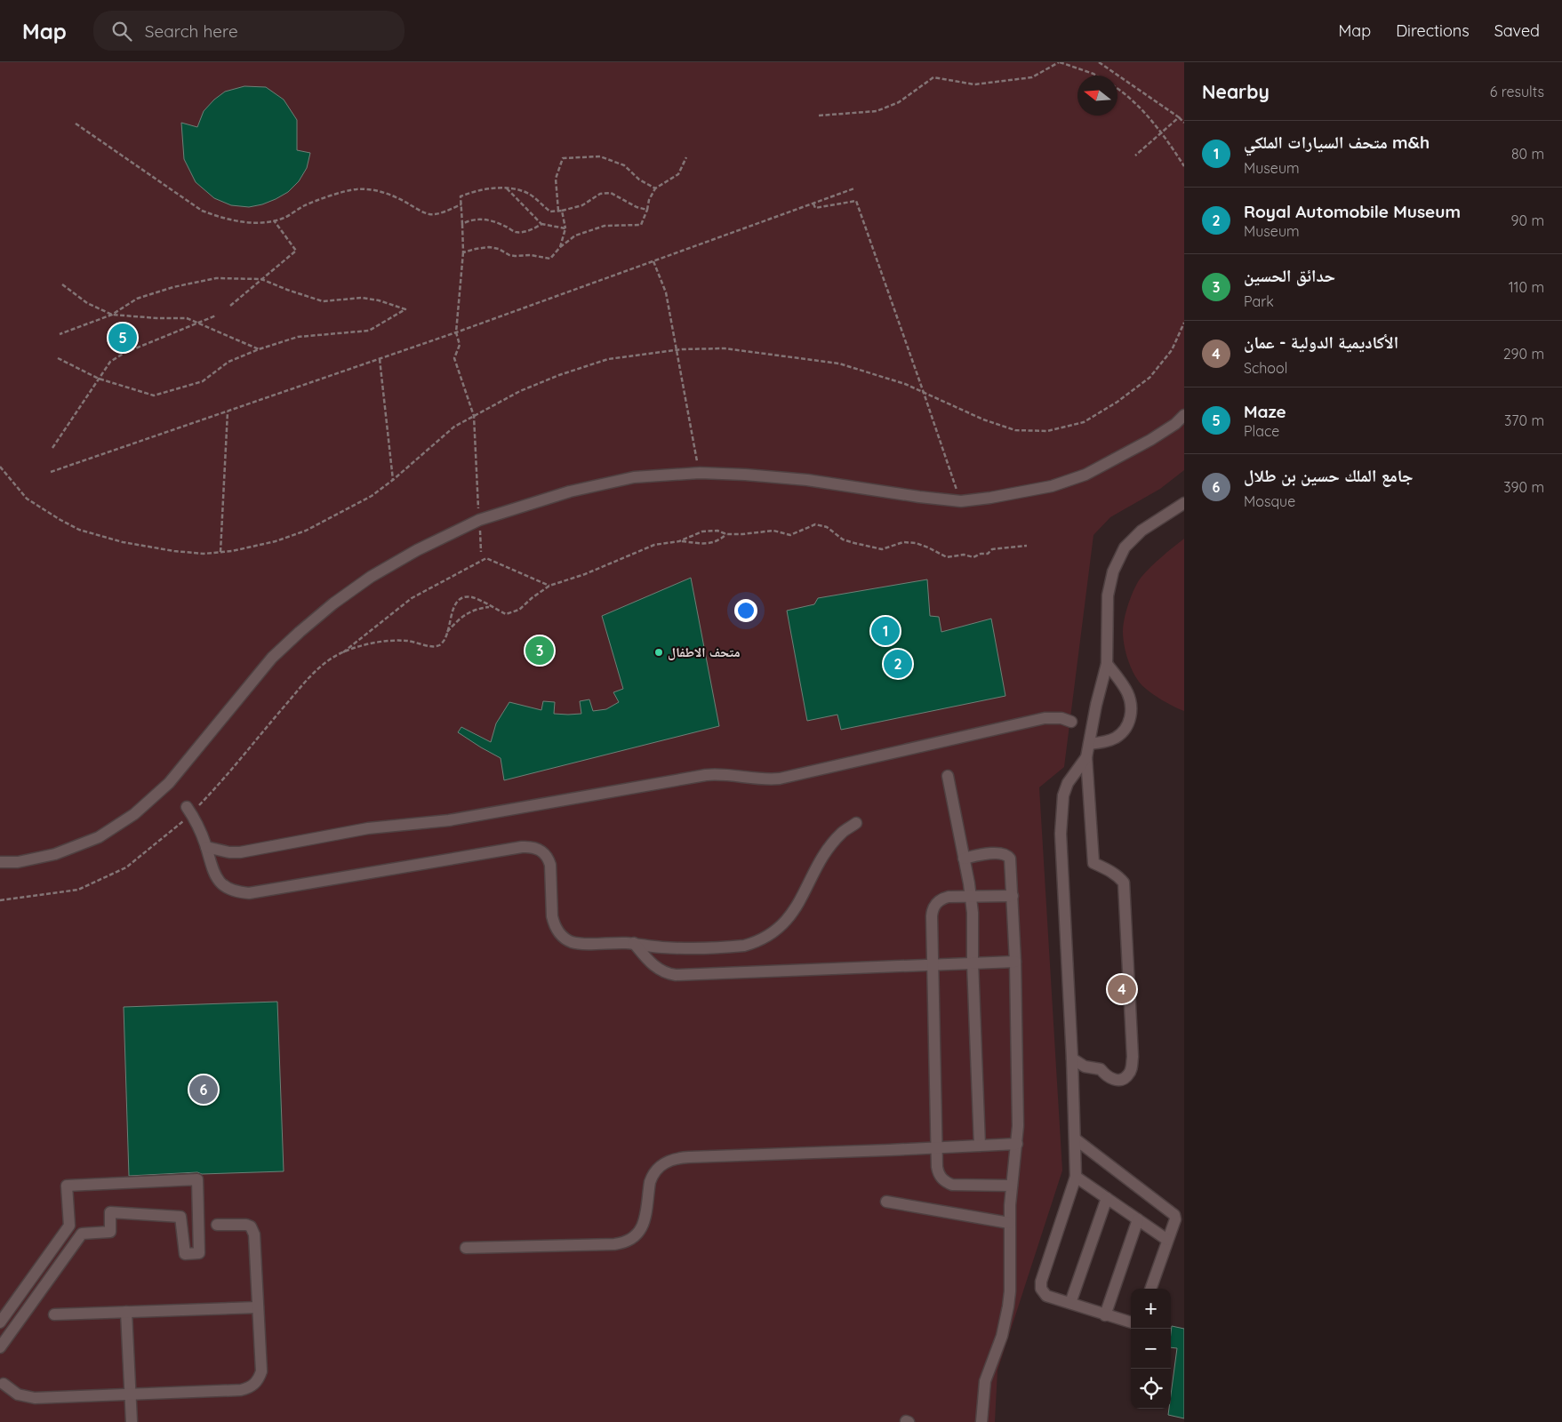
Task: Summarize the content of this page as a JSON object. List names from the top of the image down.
{
  "places": ["متحف الاطفال"],
  "north": "left",
  "page": {
    "header": "Map",
    "search": "Search here",
    "nav": ["Map", "Directions", "Saved"],
    "heading": ["Nearby", "6 results"],
    "list": [
      {
        "mark": "1",
        "name": "متحف السيارات الملكي m&h",
        "note": "Museum",
        "value": "80 m"
      },
      {
        "mark": "2",
        "name": "Royal Automobile Museum",
        "note": "Museum",
        "value": "90 m"
      },
      {
        "mark": "3",
        "name": "حدائق الحسين",
        "note": "Park",
        "value": "110 m"
      },
      {
        "mark": "4",
        "name": "الأكاديمية الدولية - عمان",
        "note": "School",
        "value": "290 m"
      },
      {
        "mark": "5",
        "name": "Maze",
        "note": "Place",
        "value": "370 m"
      },
      {
        "mark": "6",
        "name": "جامع الملك حسين بن طلال",
        "note": "Mosque",
        "value": "390 m"
      }
    ],
    "pins": [
      "5",
      "1",
      "3",
      "2",
      "4",
      "6"
    ],
    "map_buttons": ["+", "−"]
  }
}
